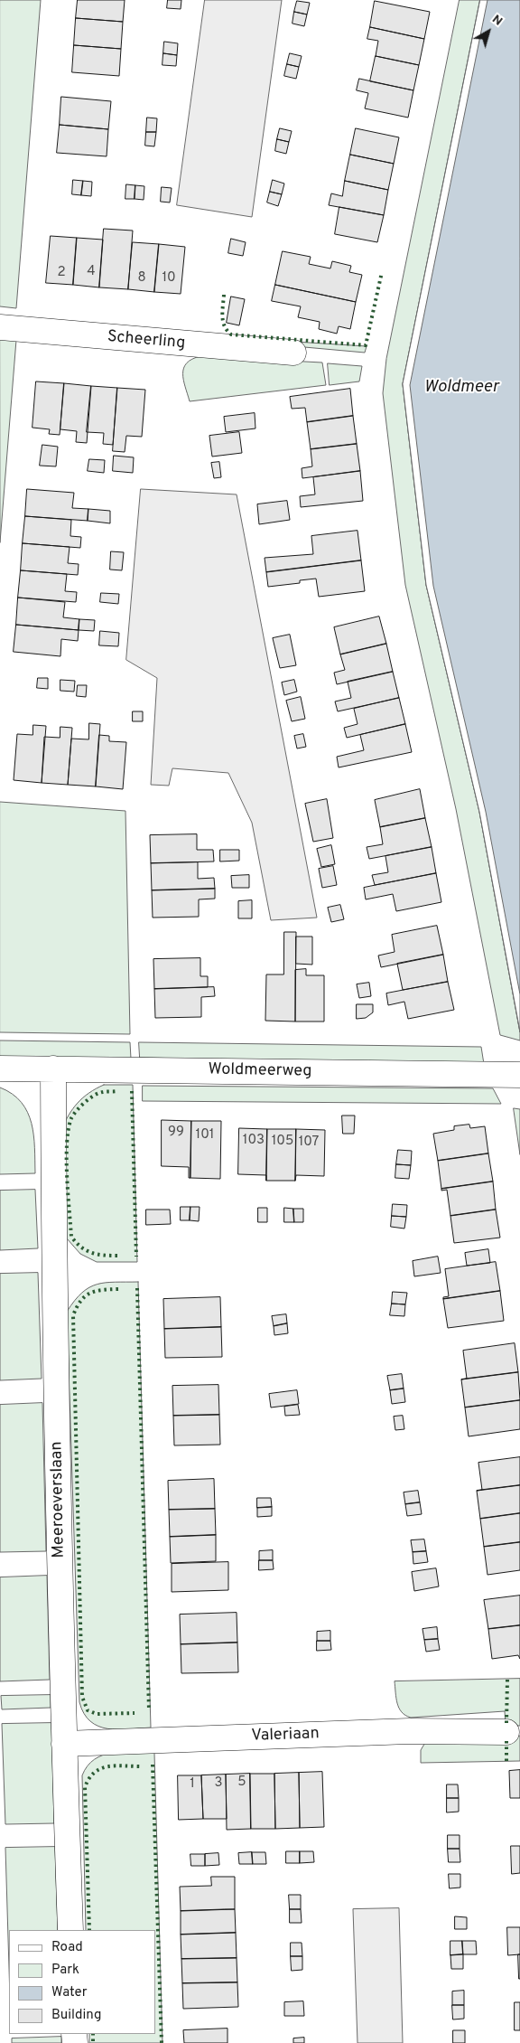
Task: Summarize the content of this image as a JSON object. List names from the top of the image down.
{
  "streets": {
    "street": [
      "Scheerling",
      "Woldmeerweg",
      "Meeroeverslaan",
      "Valeriaan"
    ]
  },
  "crossings": [
    ["Woldmeerweg", "Meeroeverslaan"],
    ["Meeroeverslaan", "Valeriaan"]
  ],
  "water": ["Woldmeer"],
  "house_numbers": [
    "4",
    "2",
    "8",
    "10",
    "99",
    "101",
    "103",
    "105",
    "107",
    "5",
    "3",
    "1"
  ],
  "legend": [
    "Road",
    "Park",
    "Water",
    "Building"
  ],
  "north": "top right"
}
